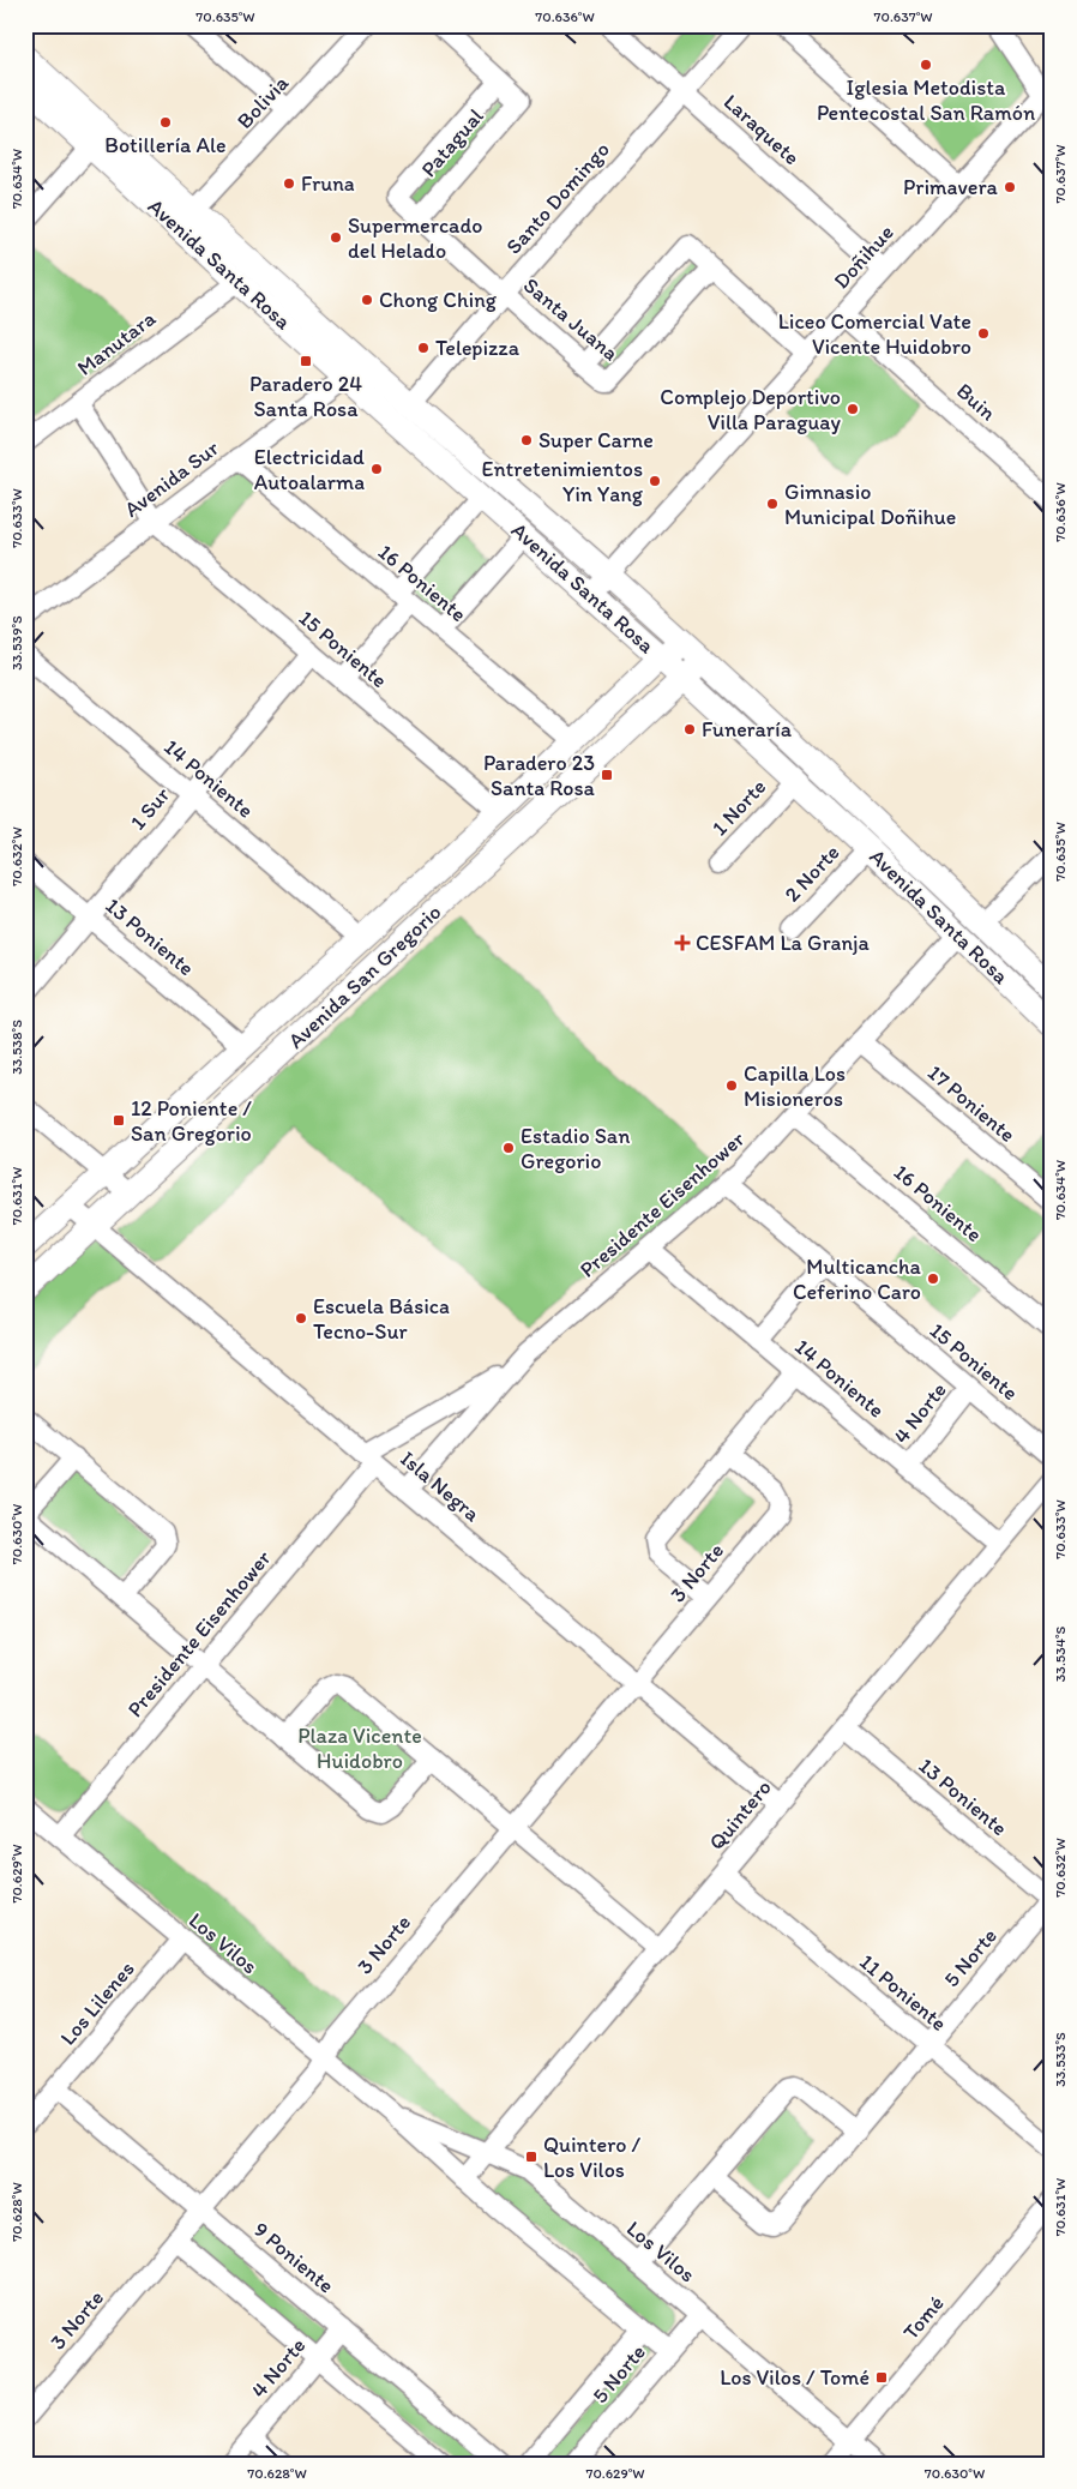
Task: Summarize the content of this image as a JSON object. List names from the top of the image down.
{
  "streets": {
    "main road": ["Avenida Santa Rosa", "Avenida San Gregorio"],
    "street": [
      "Bolivia",
      "Laraquete",
      "Patagual",
      "Santo Domingo",
      "Doñihue",
      "Santa Juana",
      "Manutara",
      "Buin",
      "Avenida Sur",
      "16 Poniente",
      "15 Poniente",
      "14 Poniente",
      "1 Norte",
      "1 Sur",
      "2 Norte",
      "13 Poniente",
      "17 Poniente",
      "Presidente Eisenhower",
      "4 Norte",
      "Isla Negra",
      "3 Norte",
      "Quintero",
      "Los Vilos",
      "5 Norte",
      "11 Poniente",
      "Los Lilenes",
      "9 Poniente",
      "Tomé"
    ]
  },
  "crossings": [
    ["Bolivia", "Avenida Santa Rosa"],
    ["Laraquete", "Santo Domingo"],
    ["Laraquete", "Doñihue"],
    ["Patagual", "Santa Juana"],
    ["Santo Domingo", "Avenida Santa Rosa"],
    ["Santo Domingo", "Santa Juana"],
    ["Doñihue", "Avenida Santa Rosa"],
    ["Doñihue", "Buin"],
    ["Avenida Santa Rosa", "Manutara"],
    ["Avenida Santa Rosa", "Avenida Sur"],
    ["Avenida Santa Rosa", "1 Norte"],
    ["Avenida Santa Rosa", "2 Norte"],
    ["Avenida Santa Rosa", "Avenida San Gregorio"],
    ["Avenida Santa Rosa", "Presidente Eisenhower"],
    ["Manutara", "15 Poniente"],
    ["Avenida Sur", "16 Poniente"],
    ["Avenida Sur", "15 Poniente"],
    ["16 Poniente", "Avenida San Gregorio"],
    ["16 Poniente", "Presidente Eisenhower"],
    ["15 Poniente", "1 Sur"],
    ["15 Poniente", "Avenida San Gregorio"],
    ["15 Poniente", "Presidente Eisenhower"],
    ["15 Poniente", "4 Norte"],
    ["14 Poniente", "1 Sur"],
    ["14 Poniente", "Avenida San Gregorio"],
    ["14 Poniente", "Presidente Eisenhower"],
    ["14 Poniente", "4 Norte"],
    ["14 Poniente", "Quintero"],
    ["1 Sur", "13 Poniente"],
    ["13 Poniente", "Avenida San Gregorio"],
    ["13 Poniente", "Quintero"],
    ["13 Poniente", "5 Norte"],
    ["Avenida San Gregorio", "Isla Negra"],
    ["17 Poniente", "Presidente Eisenhower"],
    ["Presidente Eisenhower", "Isla Negra"],
    ["Presidente Eisenhower", "Los Vilos"],
    ["4 Norte", "9 Poniente"],
    ["Isla Negra", "3 Norte"],
    ["Isla Negra", "Quintero"],
    ["3 Norte", "Los Vilos"],
    ["3 Norte", "9 Poniente"],
    ["Quintero", "Los Vilos"],
    ["Quintero", "11 Poniente"],
    ["Los Vilos", "5 Norte"],
    ["Los Vilos", "Los Lilenes"],
    ["Los Vilos", "Tomé"],
    ["5 Norte", "11 Poniente"],
    ["Los Lilenes", "9 Poniente"]
  ],
  "parks": ["Plaza Vicente Huidobro"],
  "places": {
    "other": [
      "Iglesia Metodista Pentecostal San Ramón",
      "Botillería Ale",
      "Fruna",
      "Primavera",
      "Supermercado del Helado",
      "Chong Ching",
      "Liceo Comercial Vate Vicente Huidobro",
      "Telepizza",
      "Complejo Deportivo Villa Paraguay",
      "Super Carne",
      "Electricidad Autoalarma",
      "Entretenimientos Yin Yang",
      "Gimnasio Municipal Doñihue",
      "Funeraría",
      "Capilla Los Misioneros",
      "Estadio San Gregorio",
      "Multicancha Ceferino Caro",
      "Escuela Básica Tecno-Sur"
    ],
    "transit": [
      "Paradero 24 Santa Rosa",
      "Paradero 23 Santa Rosa",
      "12 Poniente / San Gregorio",
      "Quintero / Los Vilos",
      "Los Vilos / Tomé"
    ],
    "health": ["CESFAM La Granja"]
  },
  "coordinates": [
    "70.635°W",
    "70.636°W",
    "70.637°W",
    "70.634°W",
    "70.633°W",
    "33.539°S",
    "70.632°W",
    "33.538°S",
    "70.631°W",
    "70.630°W",
    "33.534°S",
    "70.629°W",
    "33.533°S",
    "70.628°W"
  ]
}
